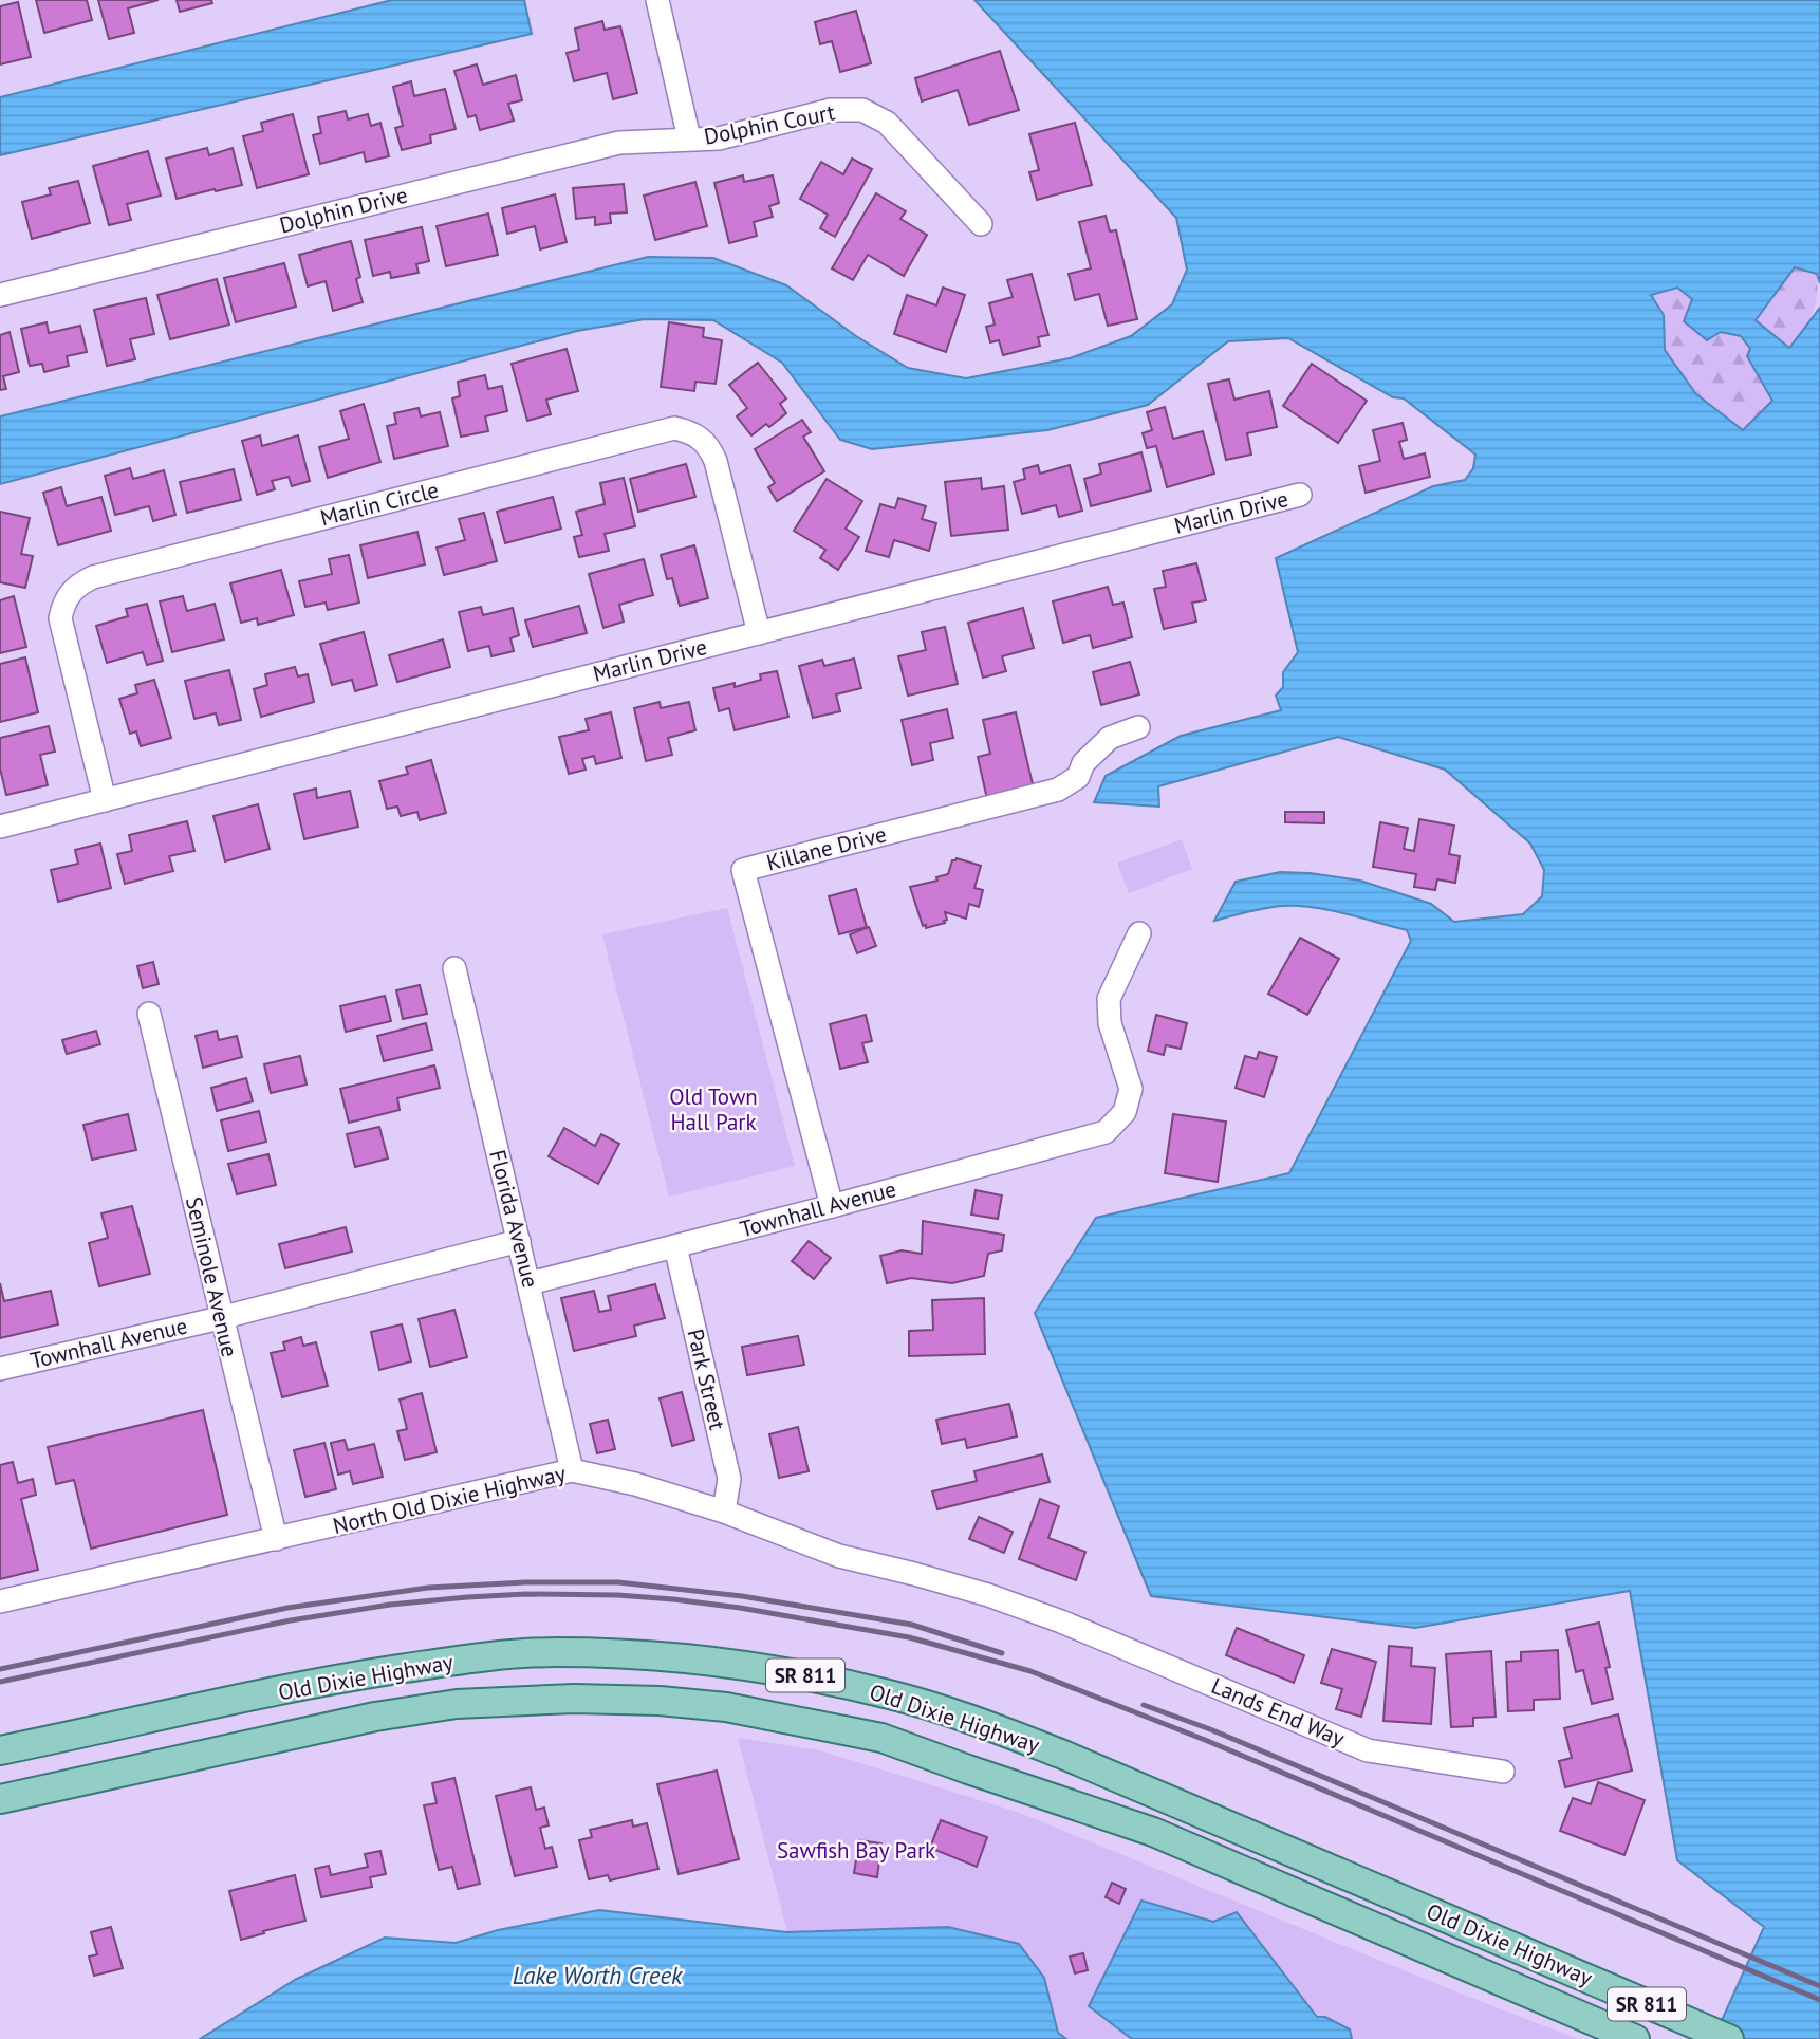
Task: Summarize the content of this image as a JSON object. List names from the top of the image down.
{
  "streets": {
    "main road": ["SR 811", "Old Dixie Highway"],
    "street": [
      "Dolphin Court",
      "Dolphin Drive",
      "Marlin Circle",
      "Marlin Drive",
      "Killane Drive",
      "Townhall Avenue",
      "Florida Avenue",
      "Seminole Avenue",
      "Park Street",
      "North Old Dixie Highway",
      "Lands End Way"
    ]
  },
  "crossings": [
    ["Dolphin Court", "Dolphin Drive"],
    ["Marlin Circle", "Marlin Drive"],
    ["Killane Drive", "Townhall Avenue"],
    ["Townhall Avenue", "Florida Avenue"],
    ["Townhall Avenue", "Seminole Avenue"],
    ["Townhall Avenue", "Park Street"],
    ["Florida Avenue", "North Old Dixie Highway"],
    ["Seminole Avenue", "North Old Dixie Highway"],
    ["Park Street", "North Old Dixie Highway"],
    ["North Old Dixie Highway", "Lands End Way"]
  ],
  "water": ["Lake Worth Creek"],
  "parks": ["Old Town Hall Park", "Sawfish Bay Park"]
}
